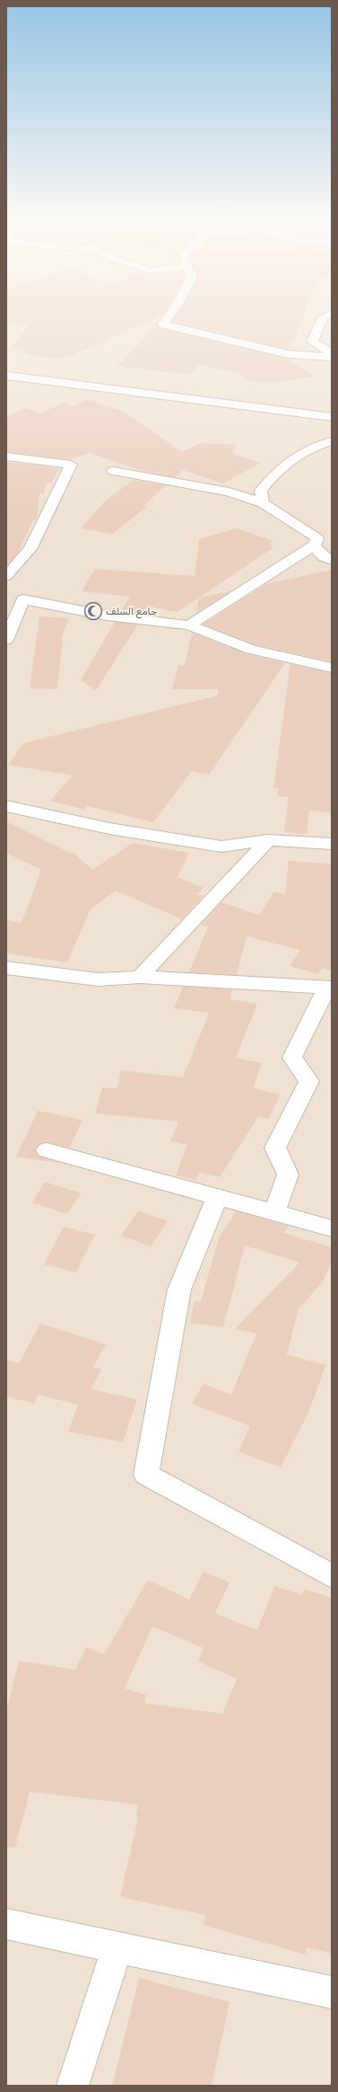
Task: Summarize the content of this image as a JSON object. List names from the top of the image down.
{
  "places": {
    "mosque": ["جامع السلف"]
  }
}
